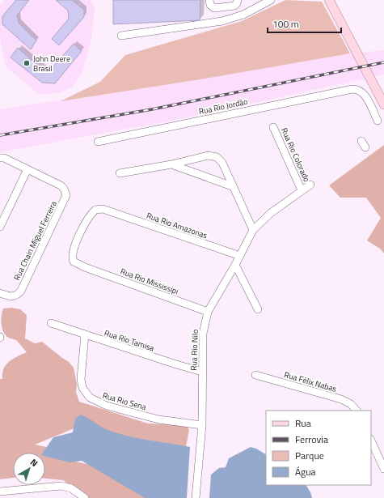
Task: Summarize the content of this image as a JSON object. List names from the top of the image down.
{
  "streets": {
    "street": [
      "Rua Rio Jordão",
      "Rua Rio Colorado",
      "Rua Rio Amazonas",
      "Rua Chain Miguel Ferreira",
      "Rua Rio Mississipi",
      "Rua Rio Tamisa",
      "Rua Rio Nilo",
      "Rua Félix Nabas",
      "Rua Rio Sena"
    ]
  },
  "crossings": [
    ["Rua Rio Colorado", "Rua Rio Nilo"],
    ["Rua Rio Amazonas", "Rua Rio Mississipi"],
    ["Rua Rio Amazonas", "Rua Rio Nilo"],
    ["Rua Rio Mississipi", "Rua Rio Nilo"],
    ["Rua Rio Tamisa", "Rua Rio Nilo"],
    ["Rua Rio Tamisa", "Rua Rio Sena"],
    ["Rua Rio Nilo", "Rua Rio Sena"]
  ],
  "places": ["John Deere Brasil"],
  "legend": [
    "Rua",
    "Ferrovia",
    "Parque",
    "Água"
  ],
  "scale_bar": "100 m",
  "north": "top right"
}
